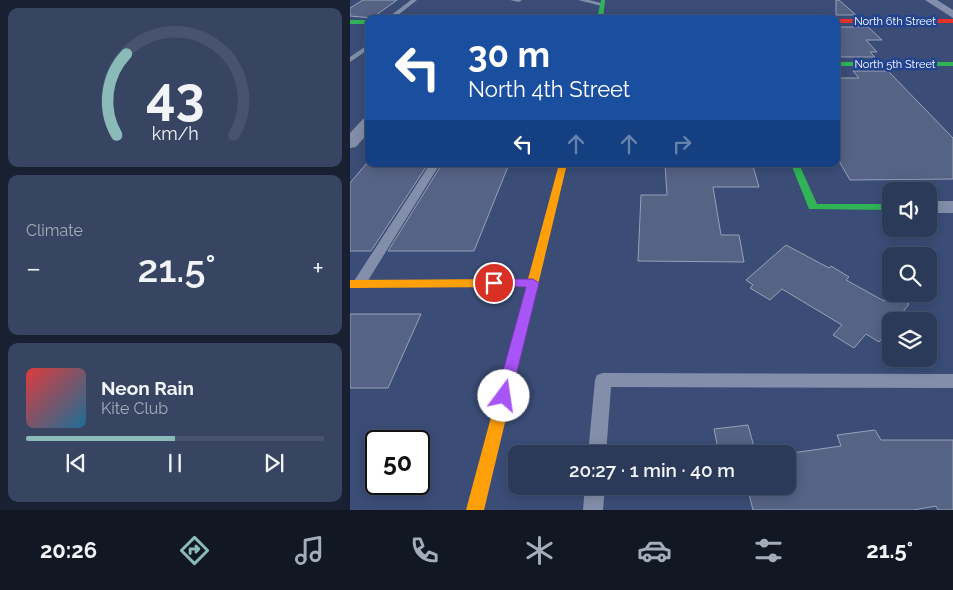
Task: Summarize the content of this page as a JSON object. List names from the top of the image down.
{
  "streets": {
    "street": ["North 6th Street", "North 5th Street"]
  },
  "page": {
    "turn": ["30 m", "North 4th Street"],
    "tile": "Climate",
    "heat": ["−", "21.5°", "+"],
    "song": ["Neon Rain", "Kite Club"],
    "limit": "50",
    "trip": "20:27 · 1 min · 40 m",
    "tabs": ["20:26", "21.5°"],
    "gauge": ["43", "km/h"]
  }
}
